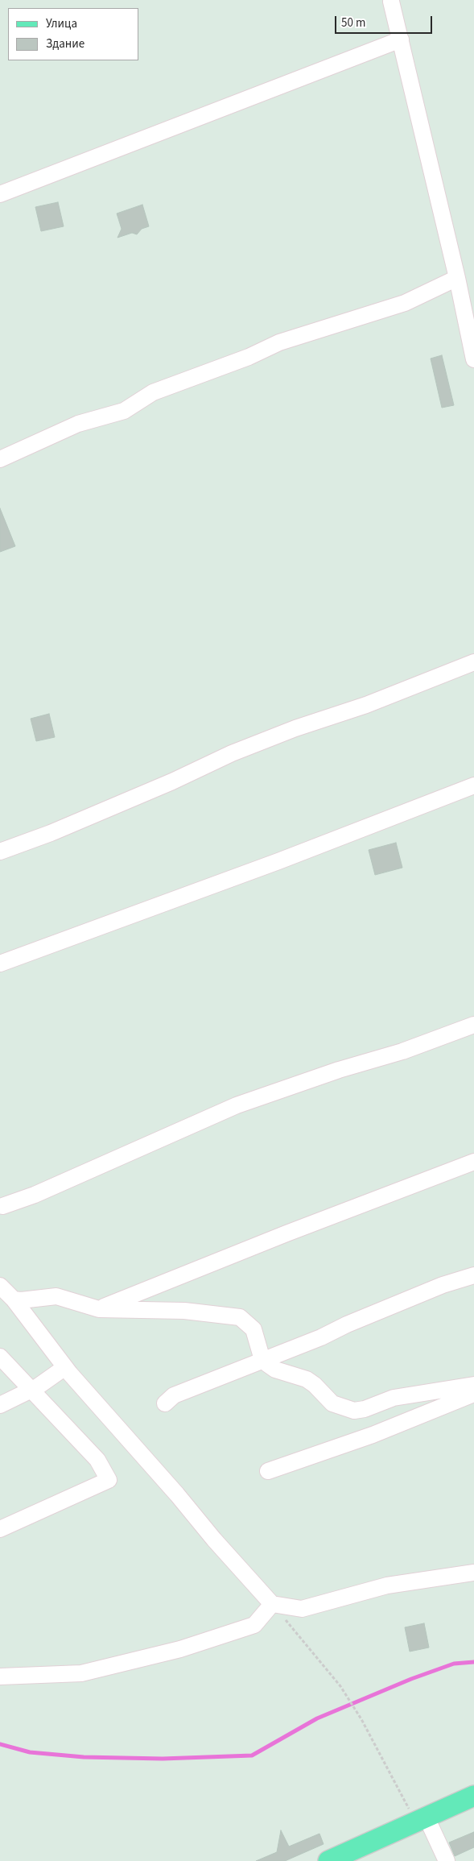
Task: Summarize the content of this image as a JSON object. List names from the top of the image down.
{
  "legend": ["Улица", "Здание"],
  "scale_bar": "50 m"
}
